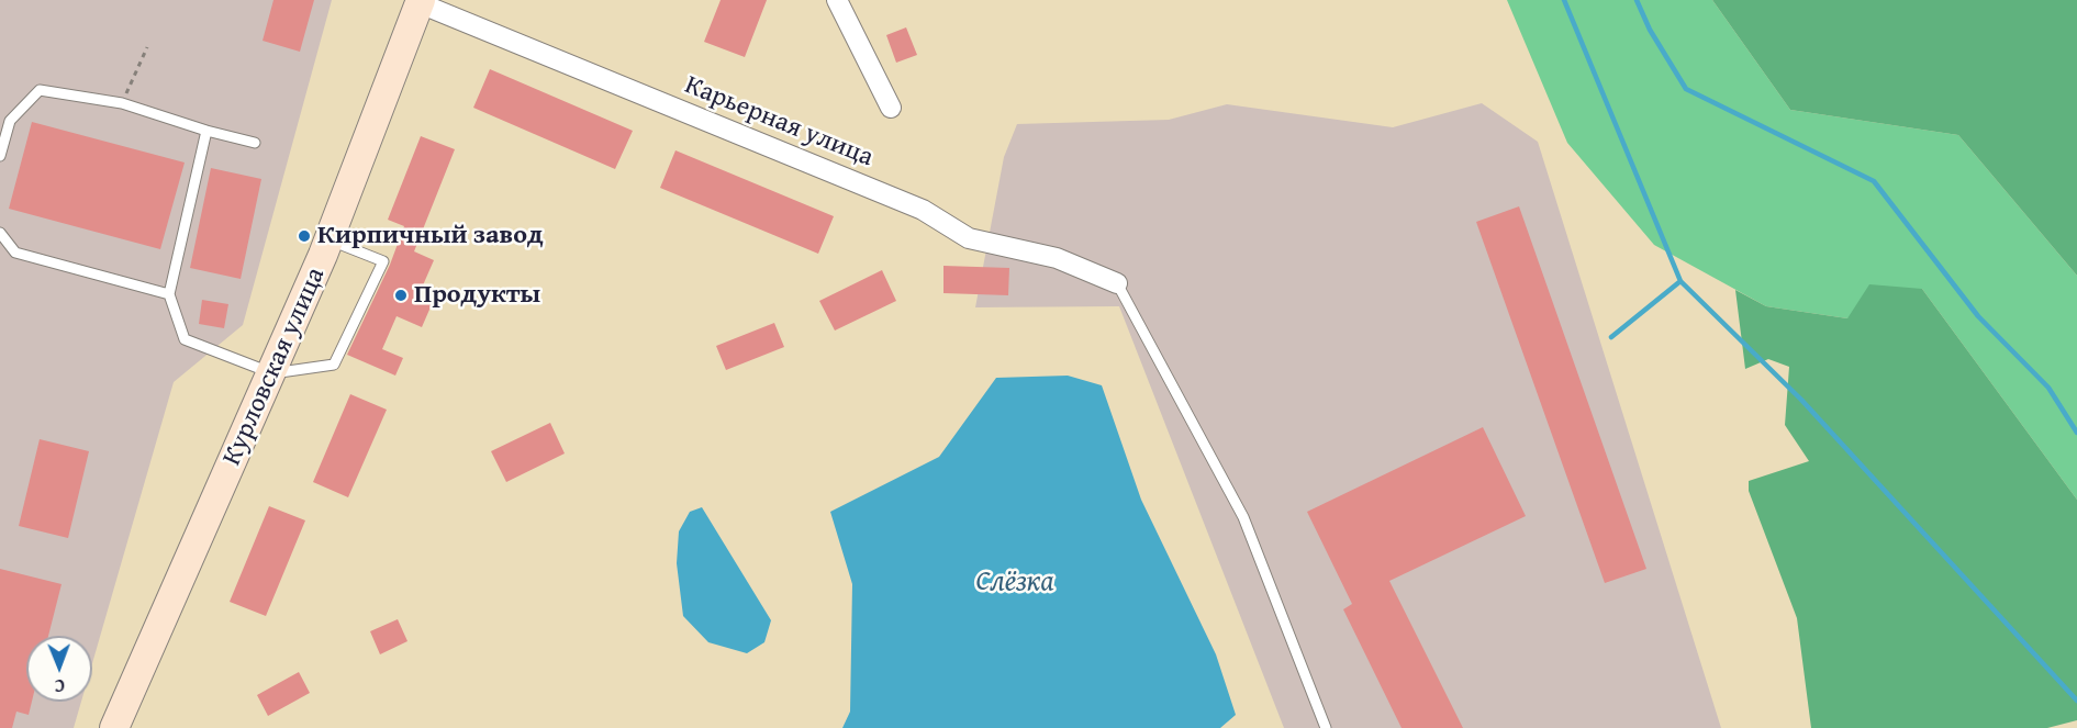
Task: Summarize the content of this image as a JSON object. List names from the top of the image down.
{
  "streets": {
    "main road": ["Курловская улица"],
    "street": ["Карьерная улица"]
  },
  "crossings": [
    ["Карьерная улица", "Курловская улица"]
  ],
  "water": ["Слёзка"],
  "places": ["Кирпичный завод", "Продукты"],
  "north": "bottom"
}
